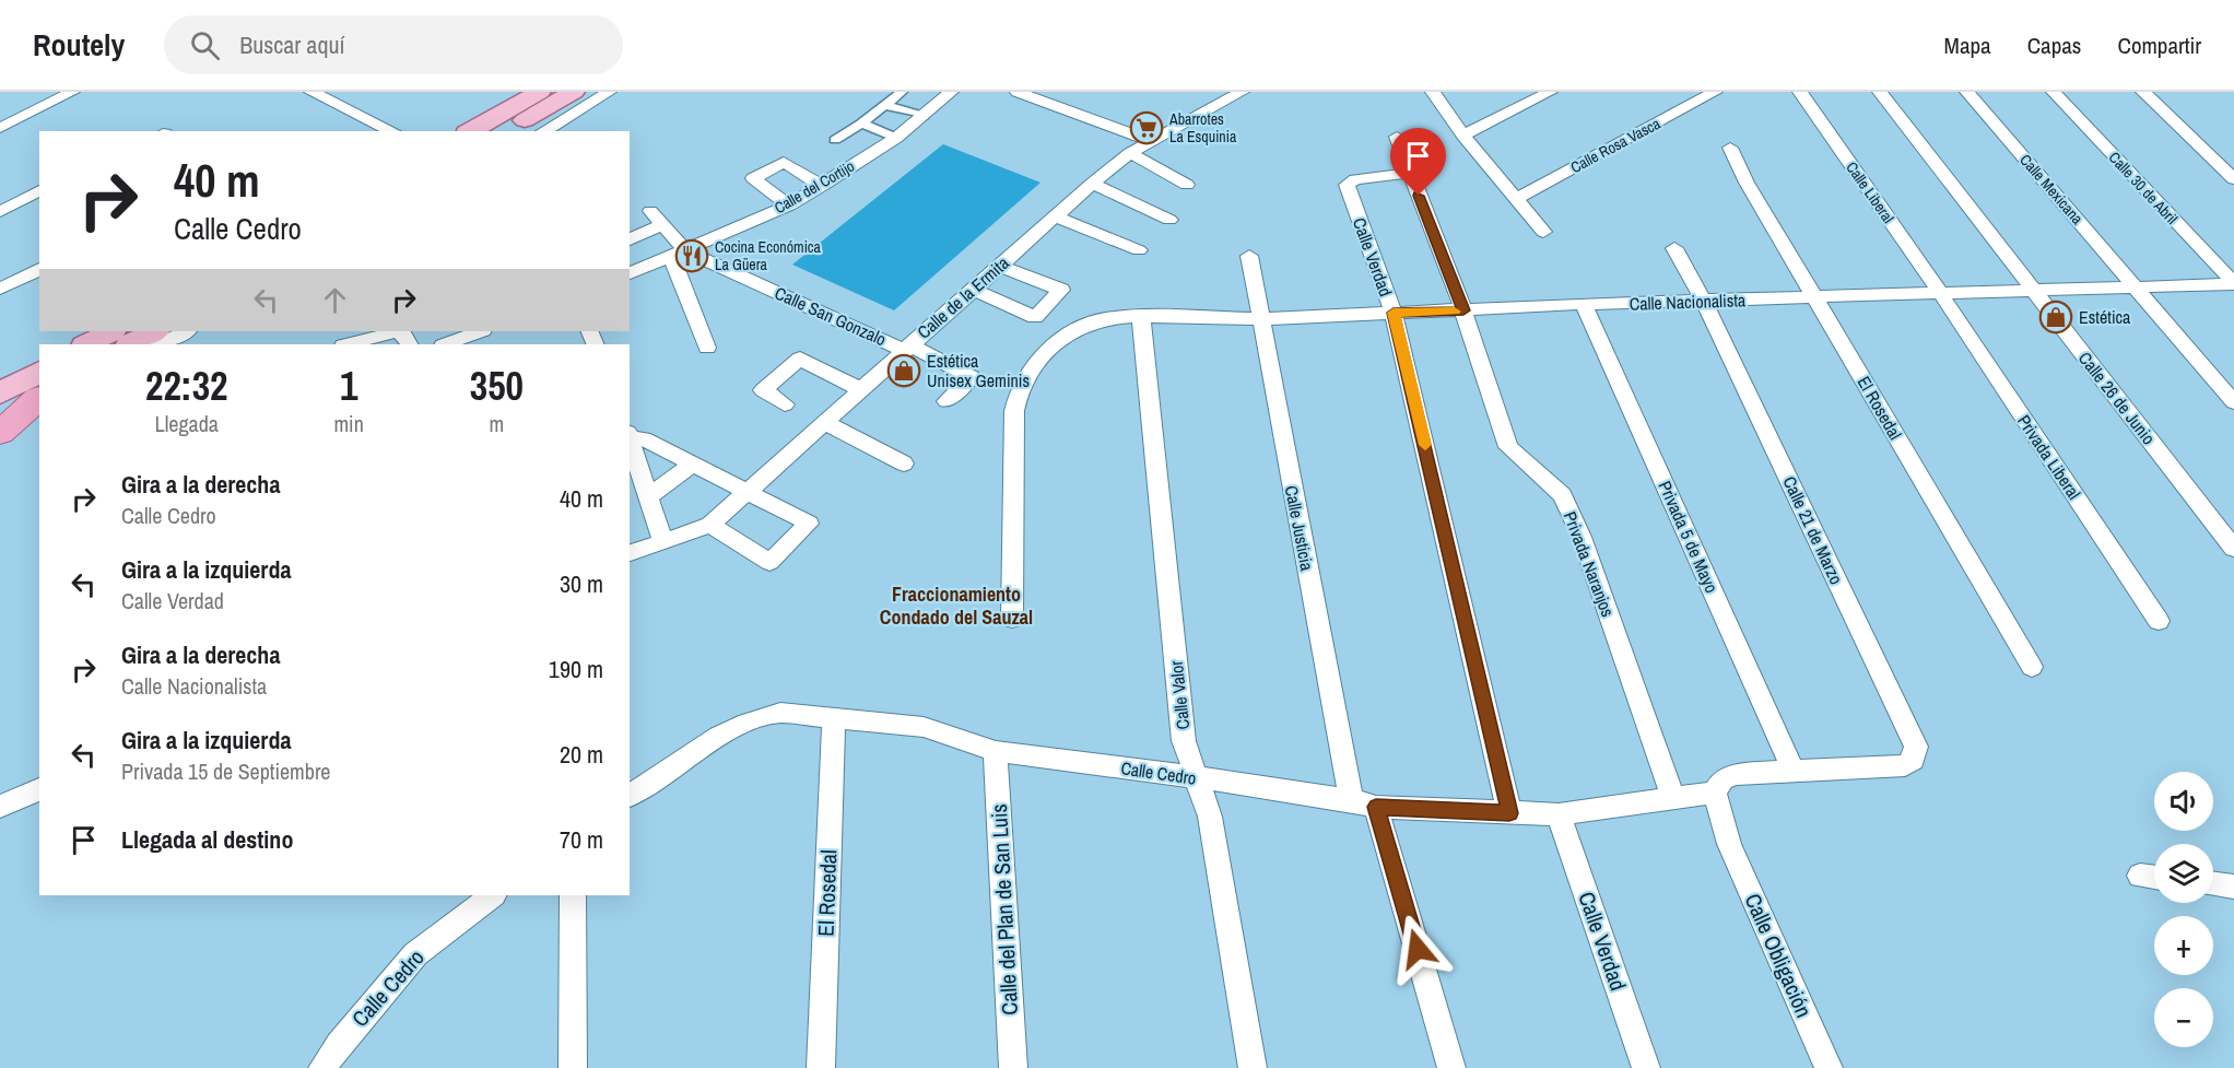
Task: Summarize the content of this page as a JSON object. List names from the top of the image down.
{
  "streets": {
    "street": [
      "Calle Rosa Vasca",
      "Calle del Cortijo",
      "Calle 30 de Abril",
      "Calle Mexicana",
      "Calle Liberal",
      "Calle Verdad",
      "Calle de la Ermita",
      "Calle Nacionalista",
      "Calle San Gonzalo",
      "Calle 26 de Junio",
      "El Rosedal",
      "Privada Liberal",
      "Calle Justicia",
      "Calle 21 de Marzo",
      "Privada 5 de Mayo",
      "Privada Naranjos",
      "Calle Valor",
      "Calle Cedro",
      "Calle del Plan de San Luis",
      "Calle Obligación"
    ]
  },
  "crossings": [
    ["Calle del Cortijo", "Calle San Gonzalo"],
    ["Calle 30 de Abril", "Calle Nacionalista"],
    ["Calle Mexicana", "Calle Nacionalista"],
    ["Calle Liberal", "Calle Nacionalista"],
    ["Calle Liberal", "Privada Liberal"],
    ["Calle Verdad", "Calle Nacionalista"],
    ["Calle Verdad", "Privada Naranjos"],
    ["Calle Verdad", "Calle Cedro"],
    ["Calle de la Ermita", "Calle San Gonzalo"],
    ["Calle Nacionalista", "Calle 26 de Junio"],
    ["Calle Nacionalista", "El Rosedal"],
    ["Calle Nacionalista", "Privada Liberal"],
    ["Calle Nacionalista", "Calle Justicia"],
    ["Calle Nacionalista", "Calle 21 de Marzo"],
    ["Calle Nacionalista", "Privada 5 de Mayo"],
    ["Calle Nacionalista", "Privada Naranjos"],
    ["Calle Nacionalista", "Calle Valor"],
    ["El Rosedal", "Calle Cedro"],
    ["Calle Justicia", "Calle Cedro"],
    ["Calle 21 de Marzo", "Privada 5 de Mayo"],
    ["Privada Naranjos", "Calle Cedro"],
    ["Calle Valor", "Calle Cedro"],
    ["Calle Cedro", "Calle del Plan de San Luis"],
    ["Calle Cedro", "Calle Obligación"]
  ],
  "districts": ["Fraccionamiento Condado del Sauzal"],
  "places": {
    "supermarket": ["Abarrotes La Esquinia"],
    "restaurant": ["Cocina Económica La Güera"],
    "shop": ["Estética", "Estética Unisex Geminis"]
  },
  "page": {
    "header": "Routely",
    "search": "Buscar aquí",
    "nav": ["Mapa", "Capas", "Compartir"],
    "turn": ["40 m", "Calle Cedro"],
    "eta": [
      "22:32",
      "Llegada",
      "1",
      "min",
      "350",
      "m"
    ],
    "list": [
      {
        "name": "Gira a la derecha",
        "note": "Calle Cedro",
        "value": "40 m"
      },
      {
        "name": "Gira a la izquierda",
        "note": "Calle Verdad",
        "value": "30 m"
      },
      {
        "name": "Gira a la derecha",
        "note": "Calle Nacionalista",
        "value": "190 m"
      },
      {
        "name": "Gira a la izquierda",
        "note": "Privada 15 de Septiembre",
        "value": "20 m"
      },
      {
        "name": "Llegada al destino",
        "value": "70 m"
      }
    ],
    "map_buttons": ["+", "−"]
  }
}
